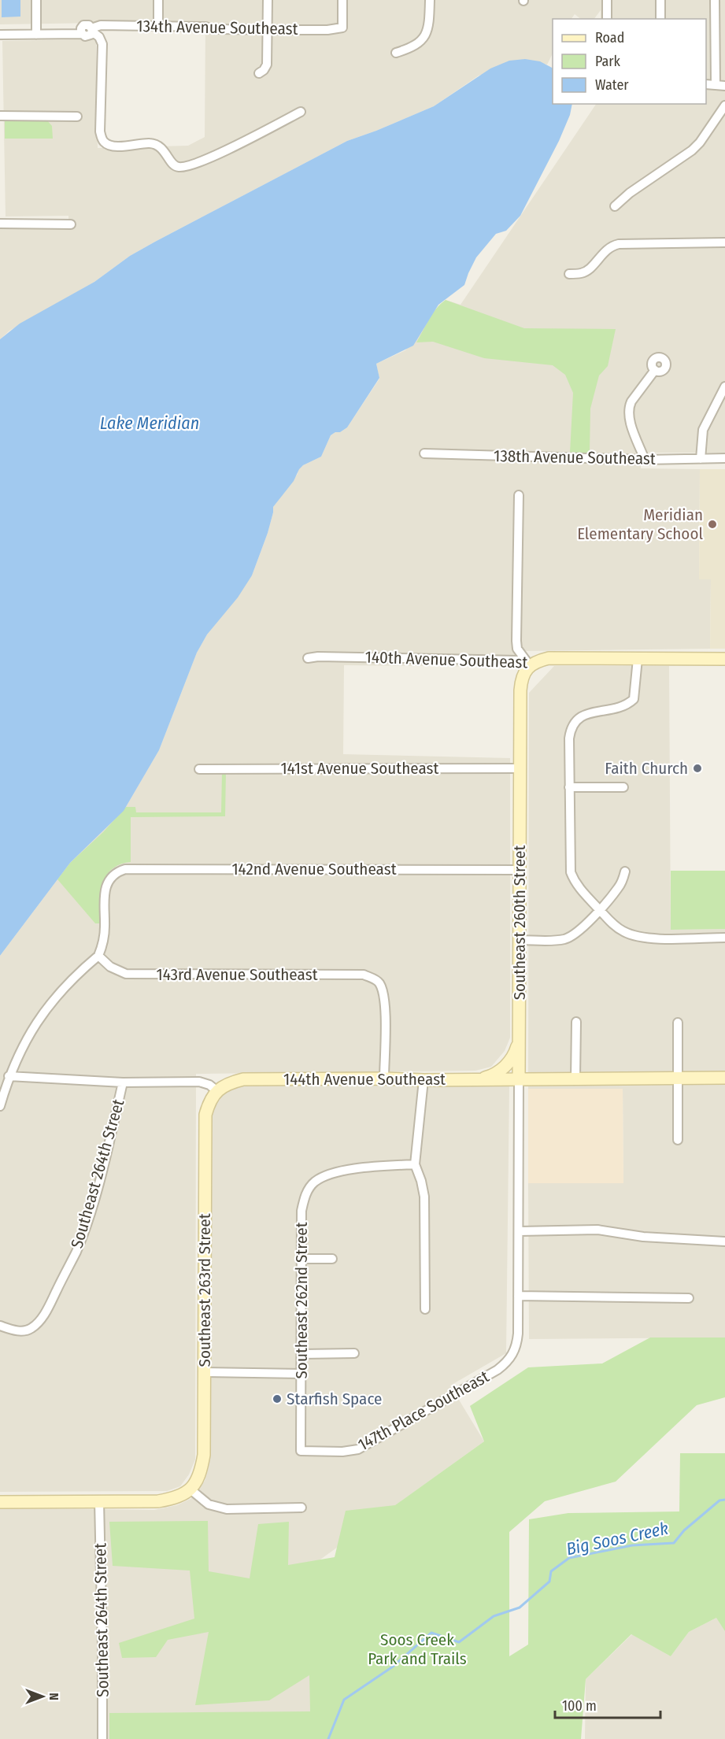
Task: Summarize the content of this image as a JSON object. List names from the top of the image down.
{
  "streets": {
    "street": [
      "134th Avenue Southeast",
      "138th Avenue Southeast",
      "140th Avenue Southeast",
      "141st Avenue Southeast",
      "142nd Avenue Southeast",
      "Southeast 260th Street",
      "143rd Avenue Southeast",
      "144th Avenue Southeast",
      "Southeast 264th Street",
      "Southeast 263rd Street",
      "Southeast 262nd Street",
      "147th Place Southeast"
    ]
  },
  "crossings": [
    ["140th Avenue Southeast", "Southeast 260th Street"],
    ["141st Avenue Southeast", "Southeast 260th Street"],
    ["142nd Avenue Southeast", "Southeast 260th Street"],
    ["142nd Avenue Southeast", "143rd Avenue Southeast"],
    ["Southeast 260th Street", "144th Avenue Southeast"],
    ["Southeast 260th Street", "147th Place Southeast"],
    ["143rd Avenue Southeast", "144th Avenue Southeast"],
    ["144th Avenue Southeast", "Southeast 263rd Street"],
    ["Southeast 262nd Street", "147th Place Southeast"]
  ],
  "water": ["Lake Meridian", "Big Soos Creek"],
  "parks": ["Soos Creek Park and Trails"],
  "places": ["Meridian Elementary School", "Faith Church", "Starfish Space"],
  "legend": ["Road", "Park", "Water"],
  "scale_bar": "100 m",
  "north": "right"
}
